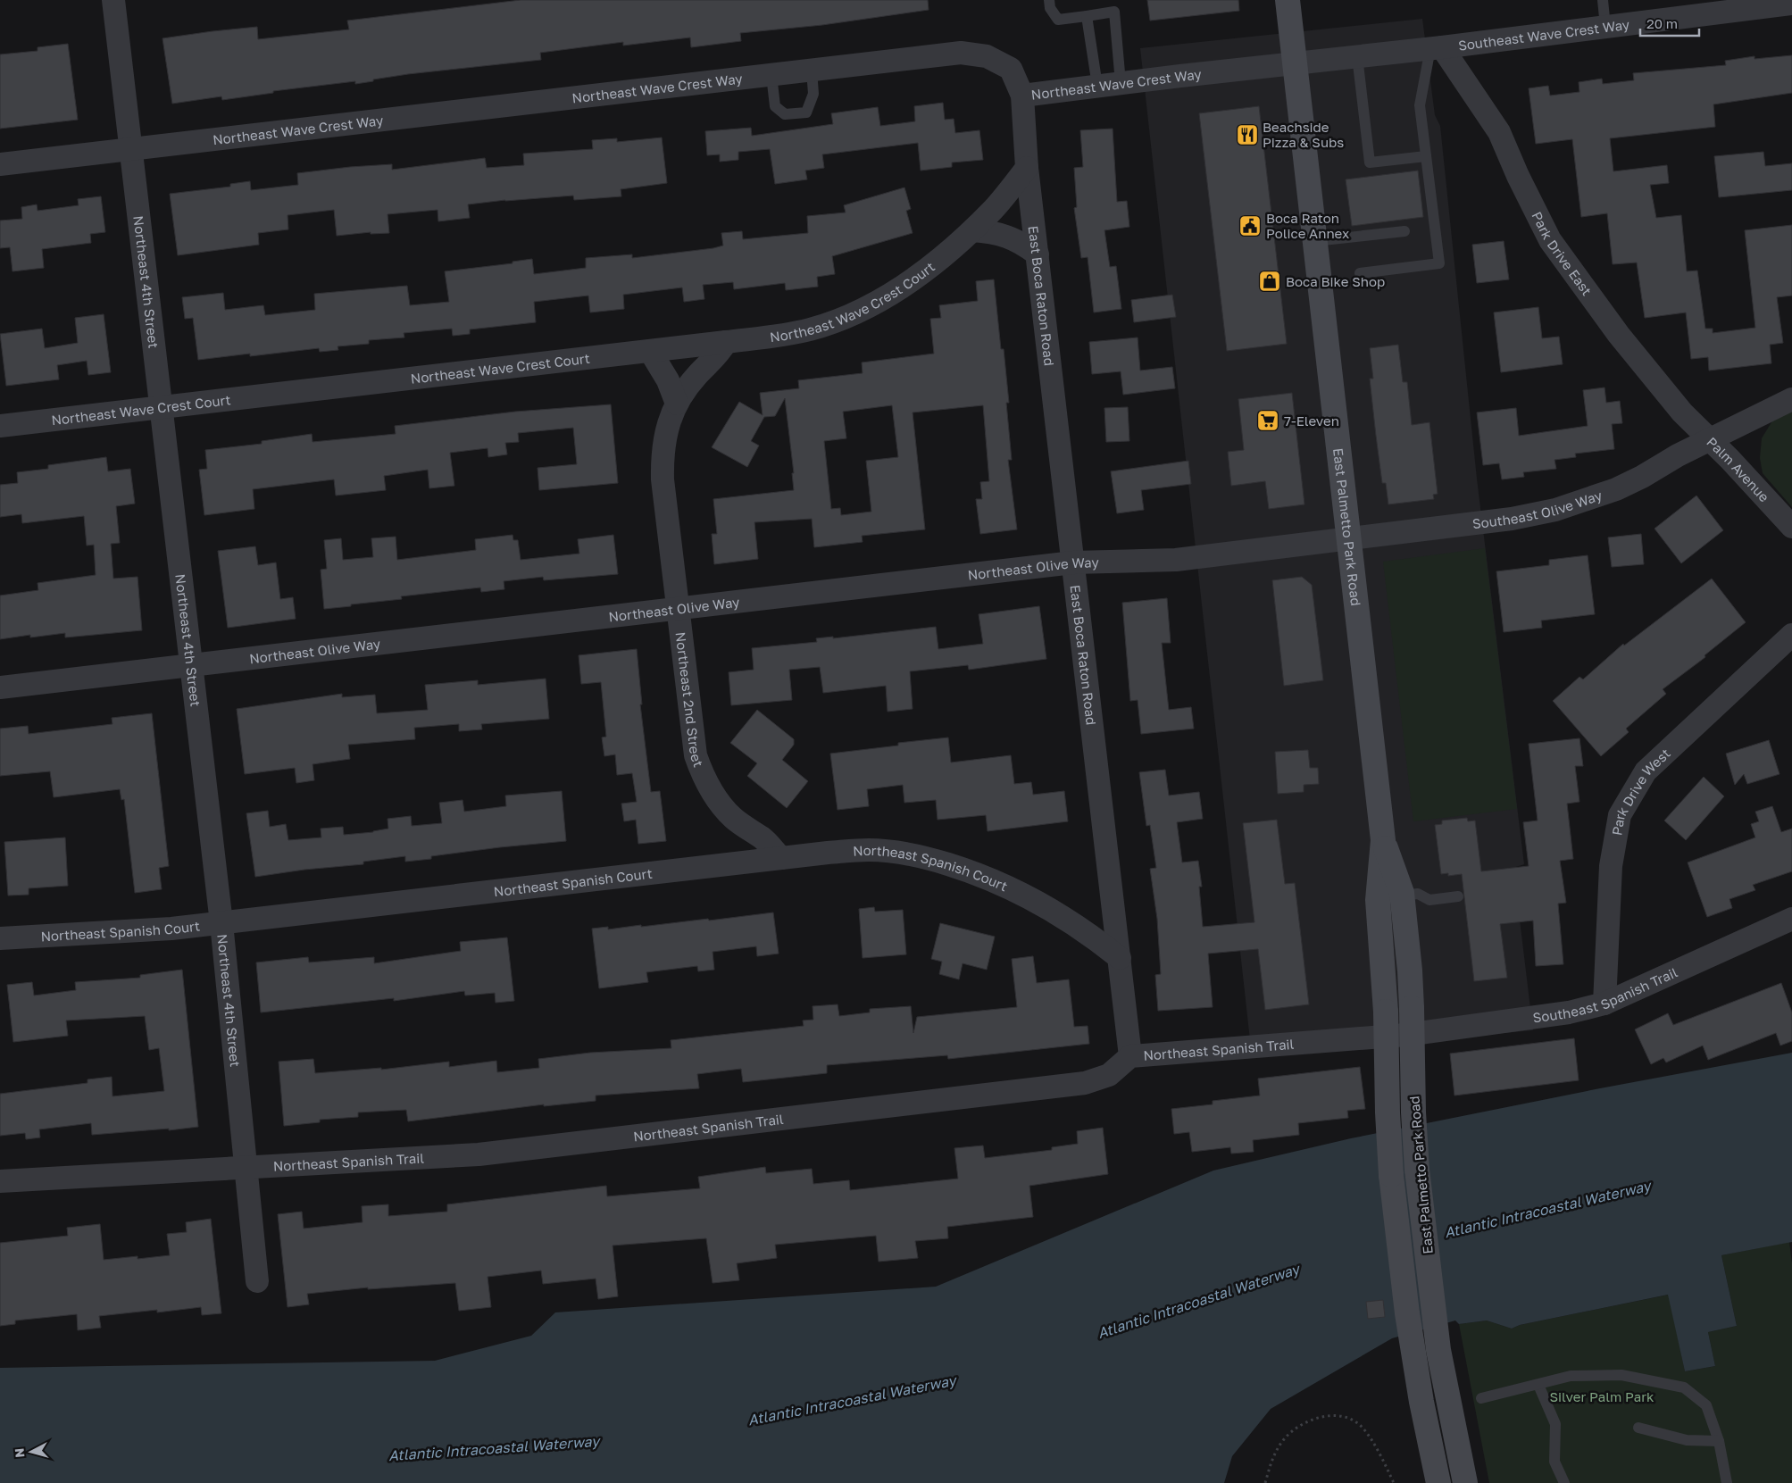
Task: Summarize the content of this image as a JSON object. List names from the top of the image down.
{
  "streets": {
    "main road": ["East Palmetto Park Road"],
    "street": [
      "Southeast Wave Crest Way",
      "Northeast Wave Crest Way",
      "Park Drive East",
      "Northeast 4th Street",
      "East Boca Raton Road",
      "Northeast Wave Crest Court",
      "Palm Avenue",
      "Southeast Olive Way",
      "Northeast Olive Way",
      "Northeast 2nd Street",
      "Park Drive West",
      "Northeast Spanish Court",
      "Southeast Spanish Trail",
      "Northeast Spanish Trail"
    ]
  },
  "crossings": [
    ["Southeast Wave Crest Way", "Northeast Wave Crest Way"],
    ["Southeast Wave Crest Way", "Park Drive East"],
    ["Southeast Wave Crest Way", "East Palmetto Park Road"],
    ["Northeast Wave Crest Way", "Northeast 4th Street"],
    ["Northeast Wave Crest Way", "East Boca Raton Road"],
    ["Northeast Wave Crest Way", "East Palmetto Park Road"],
    ["Park Drive East", "Palm Avenue"],
    ["Park Drive East", "Southeast Olive Way"],
    ["Northeast 4th Street", "Northeast Wave Crest Court"],
    ["Northeast 4th Street", "Northeast Olive Way"],
    ["Northeast 4th Street", "Northeast Spanish Court"],
    ["Northeast 4th Street", "Northeast Spanish Trail"],
    ["East Boca Raton Road", "Northeast Wave Crest Court"],
    ["East Boca Raton Road", "Northeast Olive Way"],
    ["East Boca Raton Road", "Northeast Spanish Court"],
    ["East Boca Raton Road", "Northeast Spanish Trail"],
    ["Northeast Wave Crest Court", "Northeast 2nd Street"],
    ["Palm Avenue", "Southeast Olive Way"],
    ["Southeast Olive Way", "East Palmetto Park Road"],
    ["Southeast Olive Way", "Northeast Olive Way"],
    ["East Palmetto Park Road", "Northeast Olive Way"],
    ["Northeast Olive Way", "Northeast 2nd Street"],
    ["Northeast 2nd Street", "Northeast Spanish Court"],
    ["Park Drive West", "Southeast Spanish Trail"],
    ["Southeast Spanish Trail", "Northeast Spanish Trail"]
  ],
  "water": ["Atlantic Intracoastal Waterway"],
  "parks": ["Silver Palm Park"],
  "places": {
    "restaurant": ["Beachside Pizza & Subs"],
    "public building": ["Boca Raton Police Annex"],
    "shop": ["Boca Bike Shop"],
    "supermarket": ["7-Eleven"]
  },
  "scale_bar": "20 m",
  "north": "left"
}
